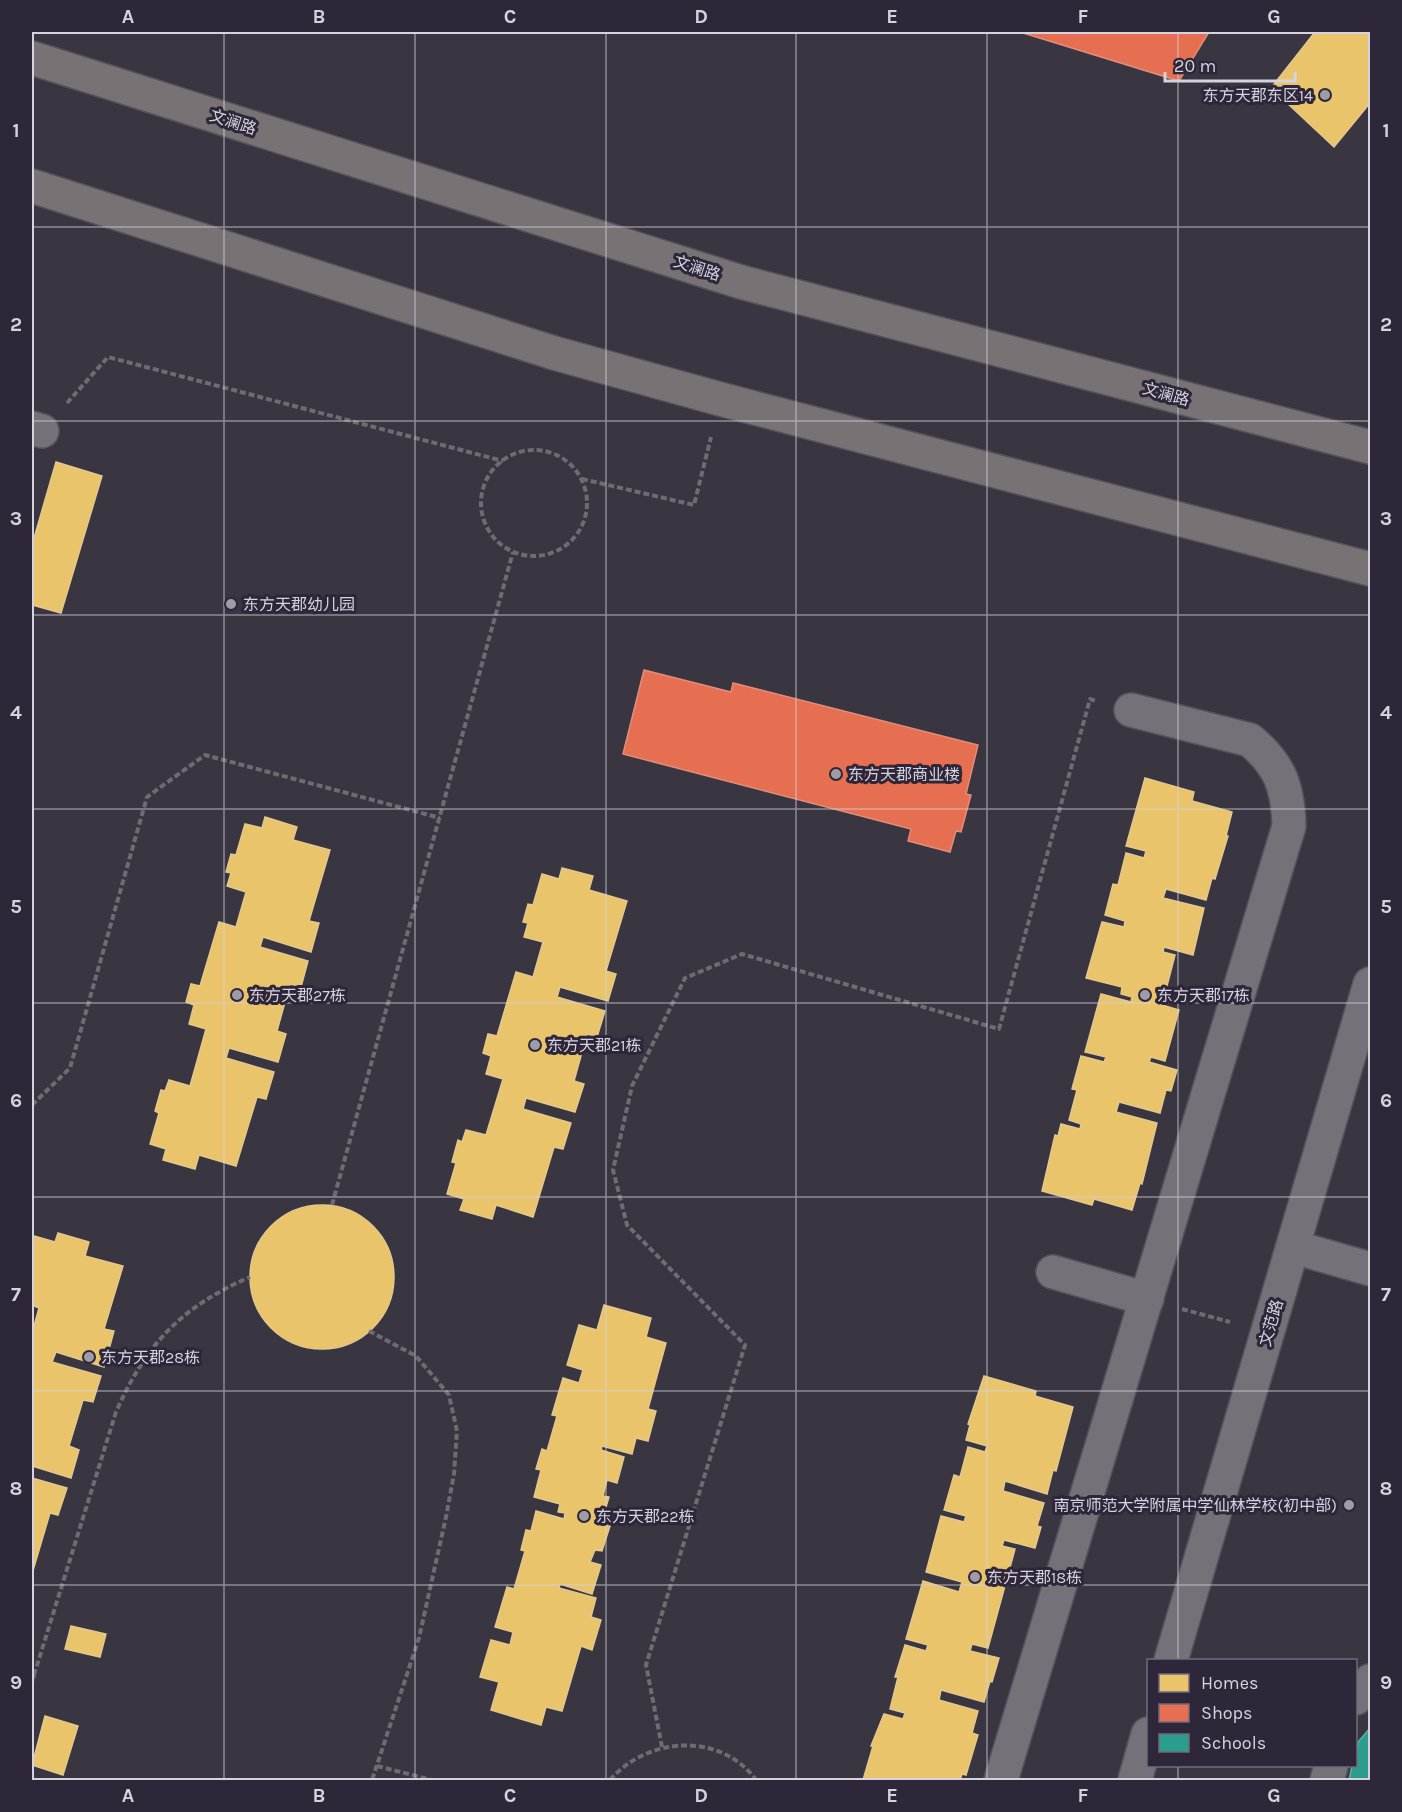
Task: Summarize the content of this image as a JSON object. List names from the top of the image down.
{
  "streets": {
    "main road": ["文澜路"],
    "street": ["文范路"]
  },
  "places": [
    "东方天郡东区14",
    "东方天郡幼儿园",
    "东方天郡商业楼",
    "东方天郡27栋",
    "东方天郡17栋",
    "东方天郡21栋",
    "东方天郡28栋",
    "南京师范大学附属中学仙林学校(初中部)",
    "东方天郡22栋",
    "东方天郡18栋"
  ],
  "legend": ["Homes", "Shops", "Schools"],
  "scale_bar": "20 m",
  "grid": {
    "columns": [
      "A",
      "B",
      "C",
      "D",
      "E",
      "F",
      "G"
    ],
    "rows": [
      "1",
      "2",
      "3",
      "4",
      "5",
      "6",
      "7",
      "8",
      "9"
    ]
  }
}
